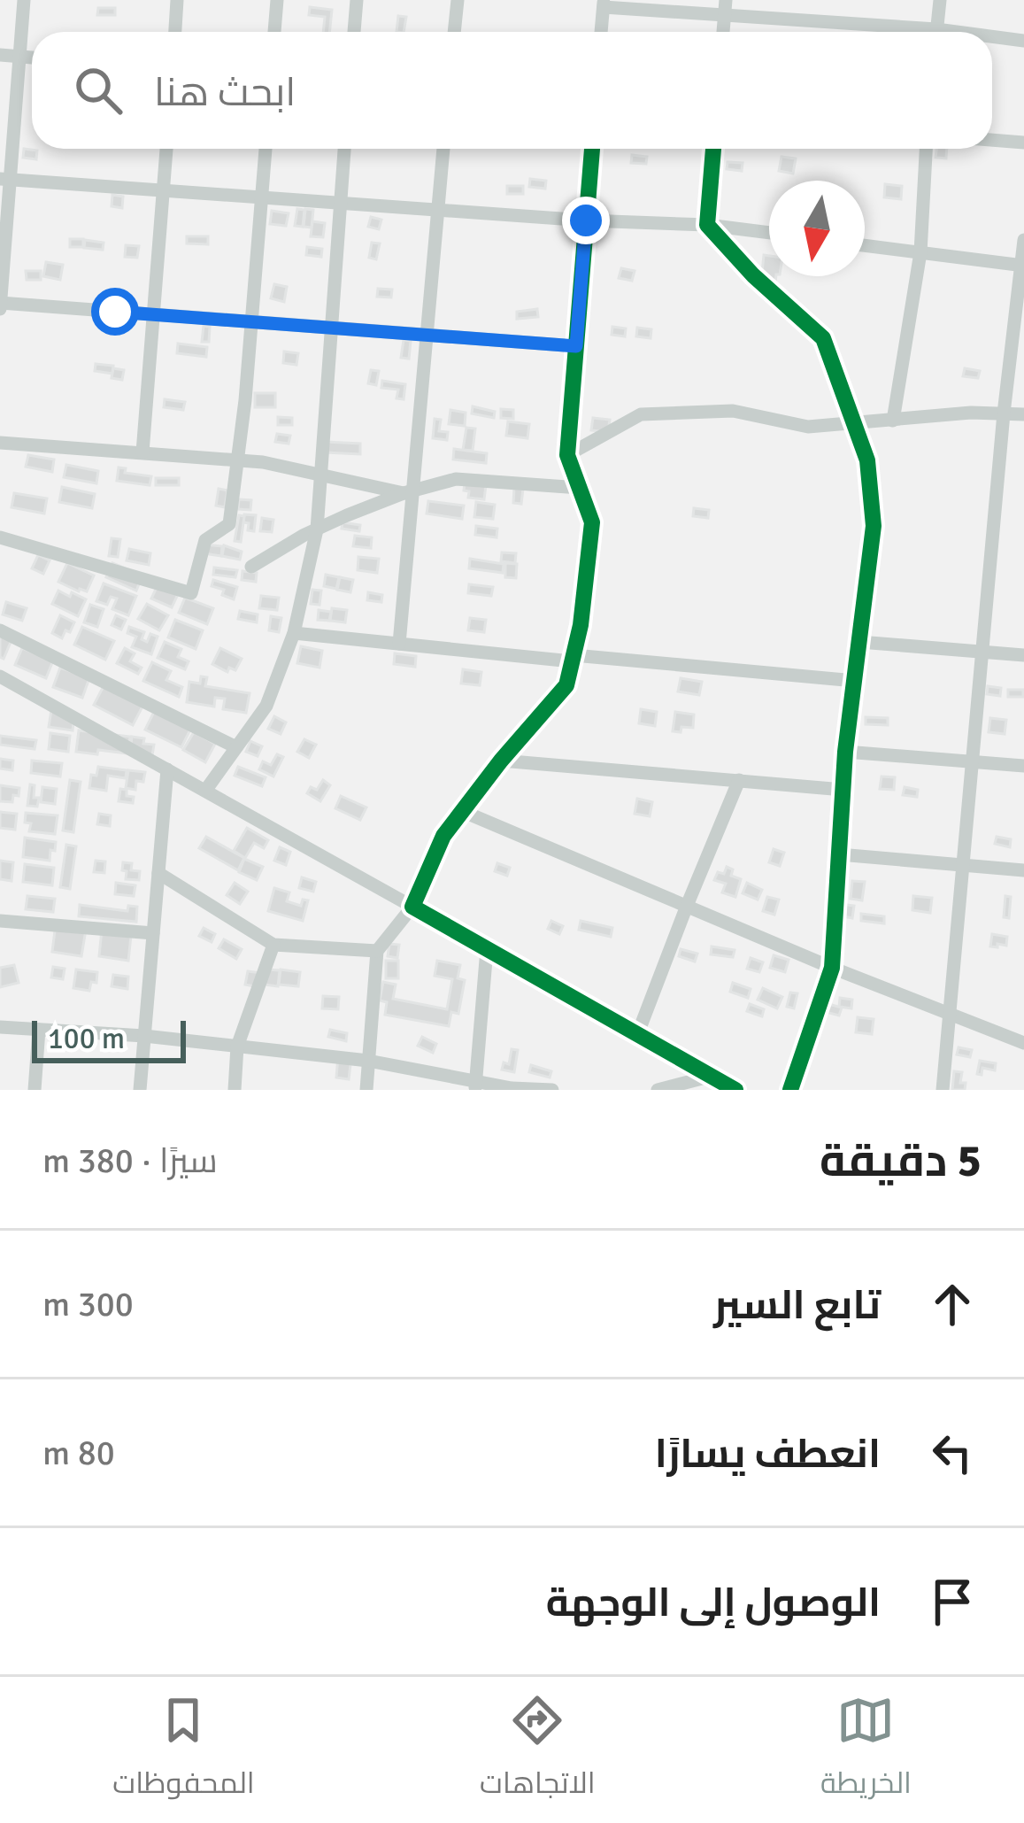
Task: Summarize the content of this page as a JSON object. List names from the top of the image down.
{
  "scale_bar": "100 m",
  "north": "bottom",
  "page": {
    "search": "ابحث هنا",
    "scale": "100 m",
    "heading": ["5 دقيقة", "سيرًا · 380 m"],
    "list": [
      ["تابع السير", "300 m"],
      ["انعطف يسارًا", "80 m"],
      "الوصول إلى الوجهة"
    ],
    "nav": ["الخريطة", "الاتجاهات", "المحفوظات"]
  }
}
